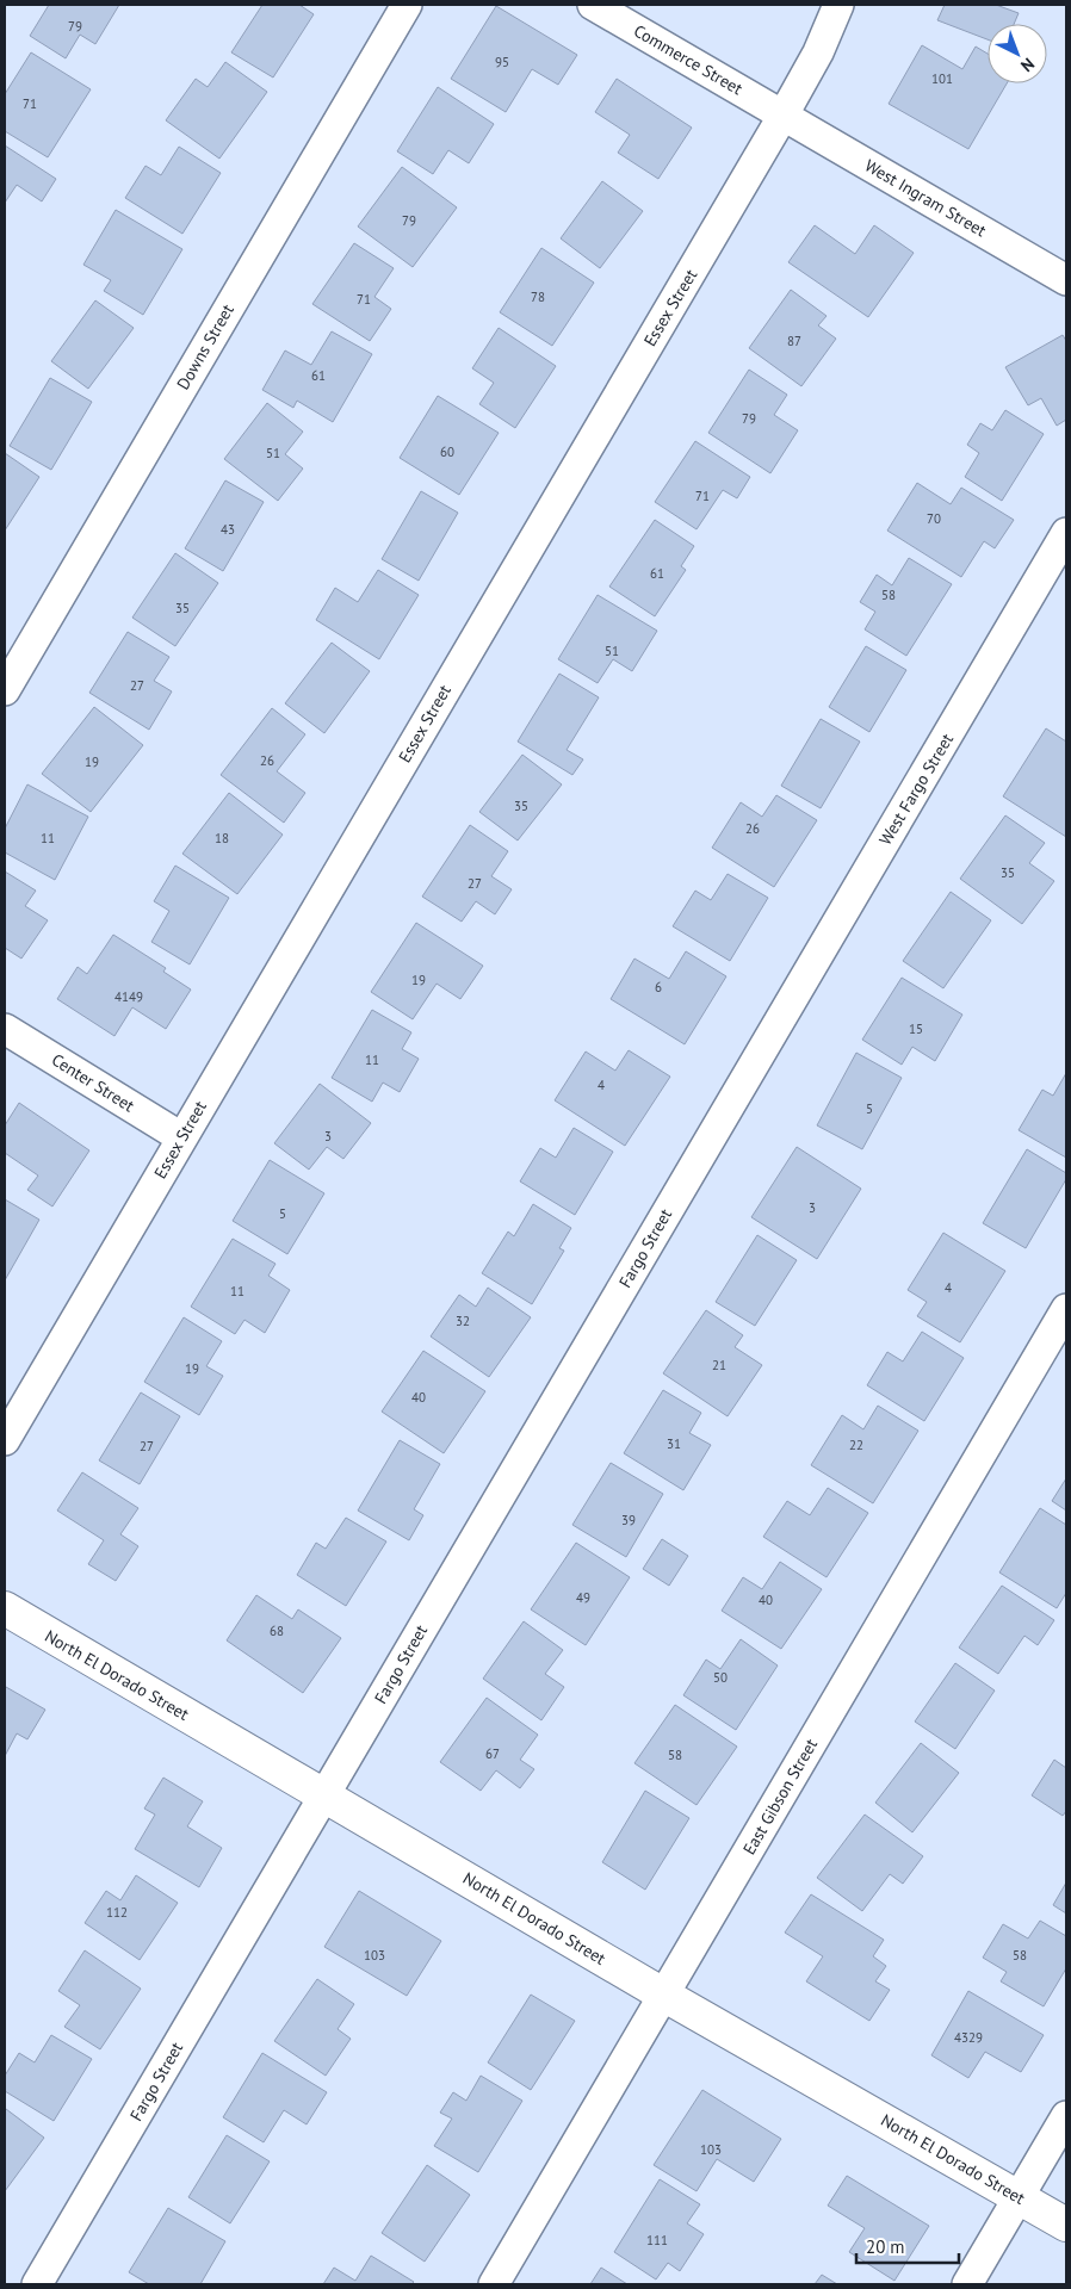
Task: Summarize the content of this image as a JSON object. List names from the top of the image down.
{
  "streets": {
    "main road": ["North El Dorado Street"],
    "street": [
      "Commerce Street",
      "West Ingram Street",
      "Essex Street",
      "Downs Street",
      "West Fargo Street",
      "Center Street",
      "Fargo Street",
      "East Gibson Street"
    ]
  },
  "crossings": [
    ["Commerce Street", "West Ingram Street"],
    ["Commerce Street", "Essex Street"],
    ["West Ingram Street", "Essex Street"],
    ["Essex Street", "Center Street"],
    ["West Fargo Street", "Fargo Street"],
    ["Fargo Street", "North El Dorado Street"],
    ["North El Dorado Street", "East Gibson Street"]
  ],
  "house_numbers": [
    "79",
    "95",
    "101",
    "71",
    "79",
    "78",
    "71",
    "87",
    "61",
    "79",
    "60",
    "51",
    "71",
    "70",
    "43",
    "61",
    "58",
    "35",
    "51",
    "27",
    "26",
    "19",
    "35",
    "26",
    "11",
    "18",
    "35",
    "27",
    "19",
    "6",
    "4149",
    "15",
    "11",
    "4",
    "5",
    "3",
    "3",
    "5",
    "4",
    "11",
    "32",
    "21",
    "19",
    "40",
    "31",
    "22",
    "27",
    "39",
    "49",
    "40",
    "68",
    "50",
    "67",
    "58",
    "112",
    "103",
    "58",
    "4329",
    "103",
    "111"
  ],
  "scale_bar": "20 m",
  "north": "bottom right"
}
